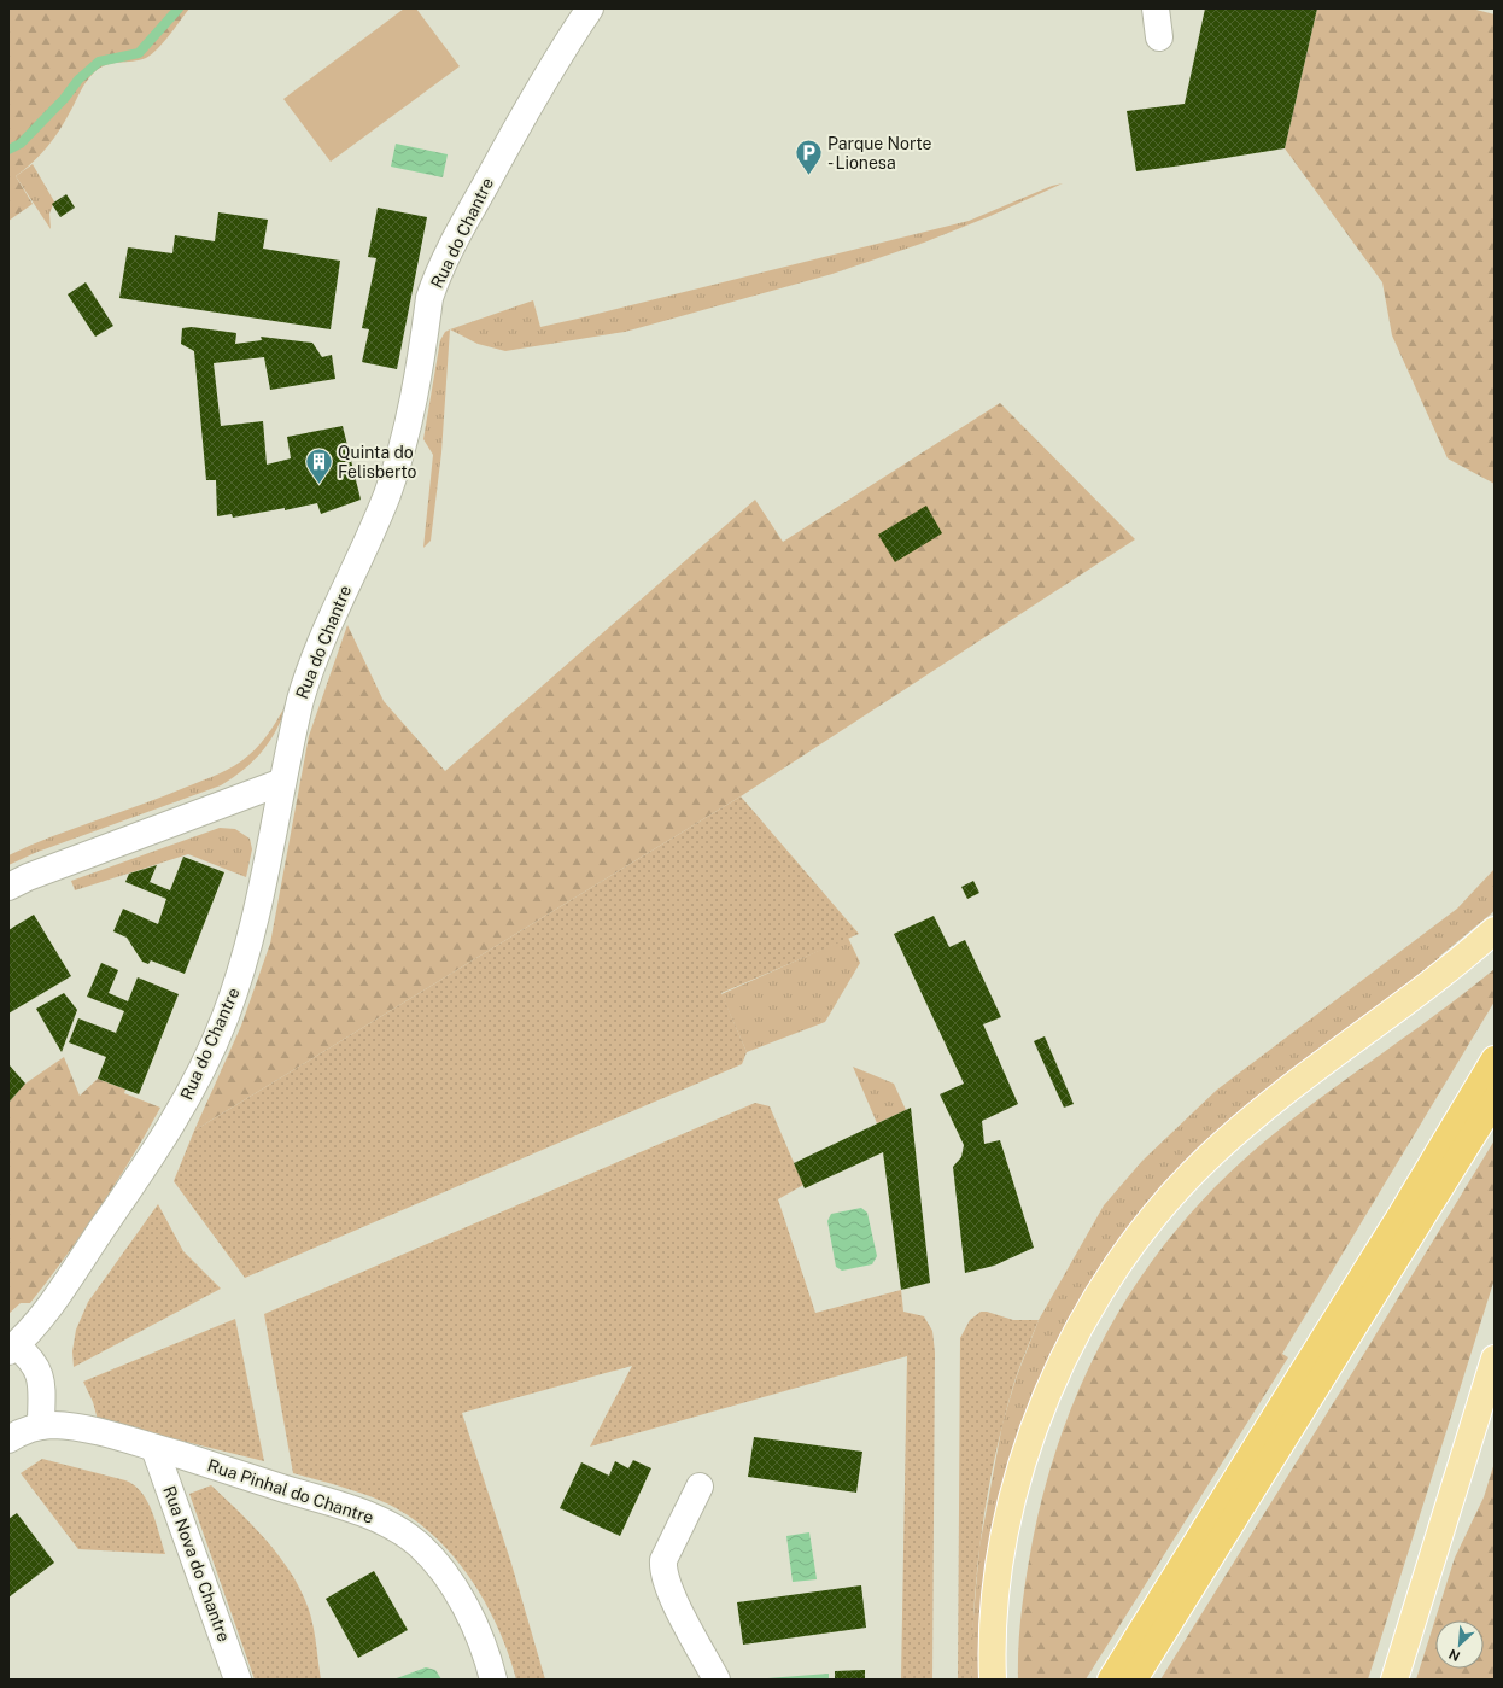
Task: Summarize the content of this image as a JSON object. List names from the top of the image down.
{
  "streets": {
    "street": ["Rua do Chantre", "Rua Pinhal do Chantre", "Rua Nova do Chantre"]
  },
  "crossings": [
    ["Rua do Chantre", "Rua Pinhal do Chantre"],
    ["Rua Pinhal do Chantre", "Rua Nova do Chantre"]
  ],
  "places": {
    "parking": ["Parque Norte - Lionesa"],
    "building": ["Quinta do Felisberto"]
  },
  "north": "bottom left"
}
